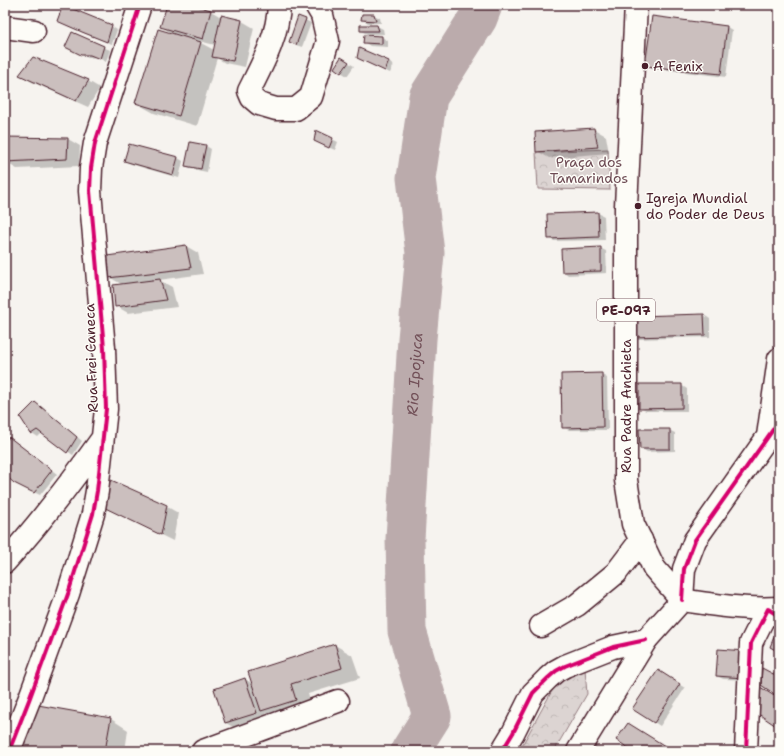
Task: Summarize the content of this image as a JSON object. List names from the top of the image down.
{
  "streets": {
    "street": ["PE-097", "Rua Frei Caneca", "Rua Padre Anchieta"]
  },
  "water": ["Rio Ipojuca"],
  "parks": ["Praça dos Tamarindos"],
  "places": ["A Fenix", "Igreja Mundial do Poder de Deus"]
}
